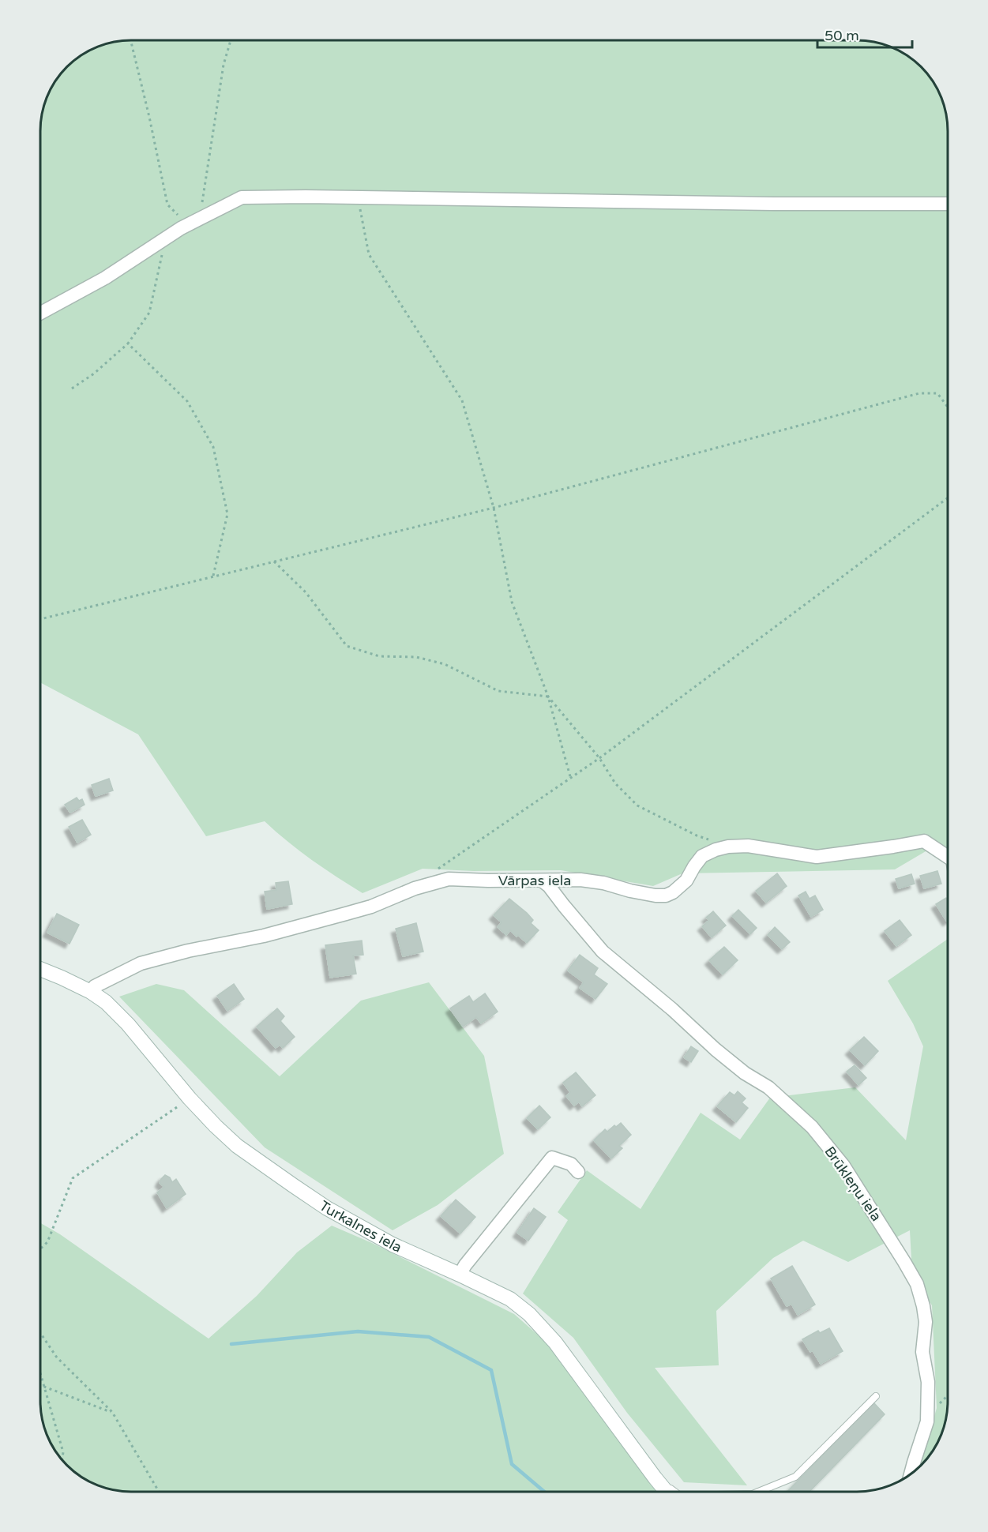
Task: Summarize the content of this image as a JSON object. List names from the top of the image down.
{
  "streets": {
    "main road": ["Turkalnes iela"],
    "street": ["Vārpas iela", "Brūkleņu iela"]
  },
  "crossings": [
    ["Vārpas iela", "Brūkleņu iela"],
    ["Vārpas iela", "Turkalnes iela"]
  ],
  "scale_bar": "50 m"
}
